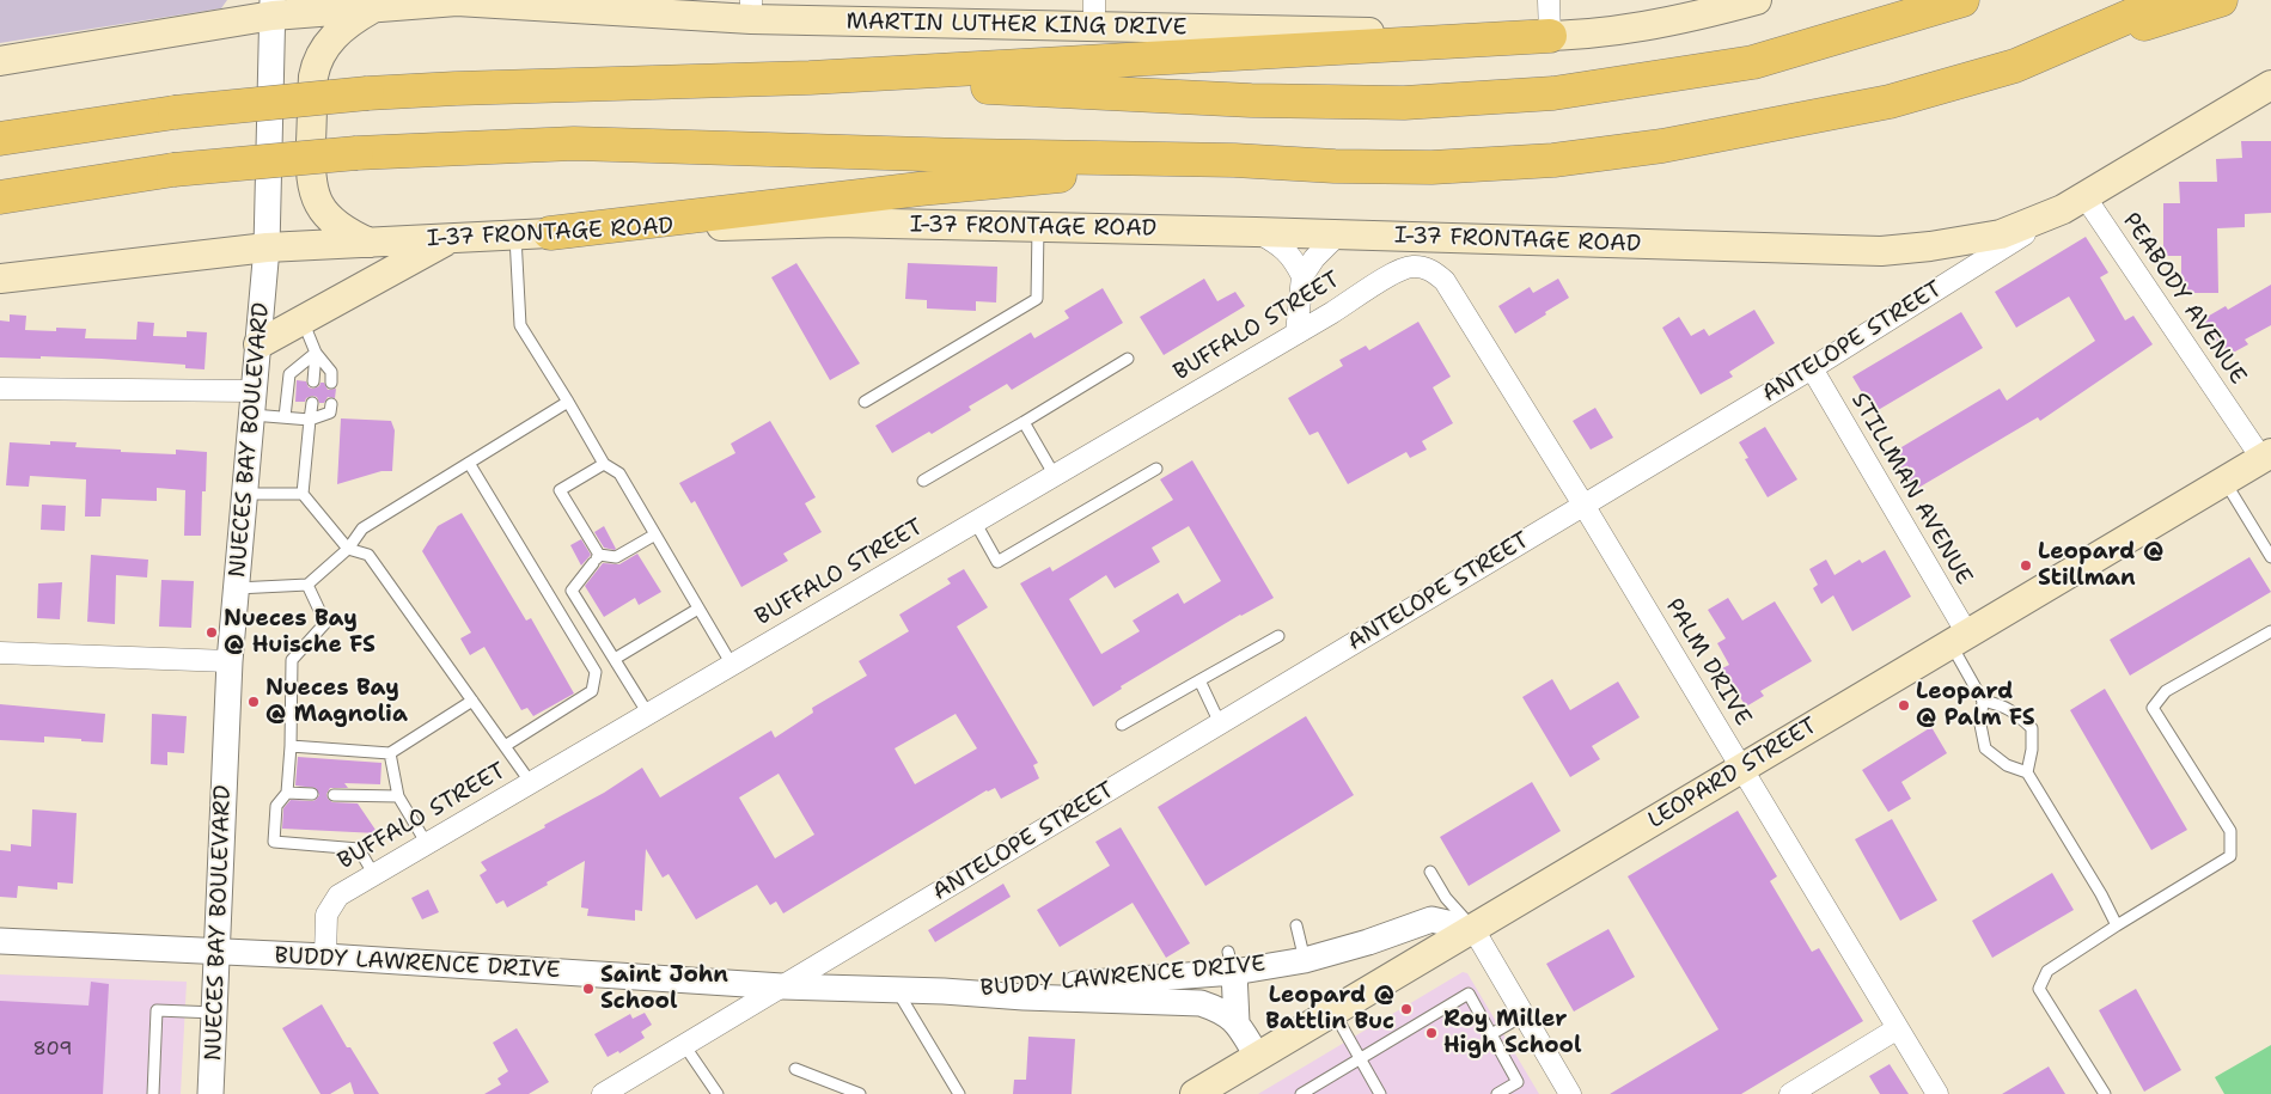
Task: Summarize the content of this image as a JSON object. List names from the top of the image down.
{
  "streets": {
    "main road": [
      "MARTIN LUTHER KING DRIVE",
      "I-37 FRONTAGE ROAD",
      "ANTELOPE STREET",
      "LEOPARD STREET"
    ],
    "street": [
      "PEABODY AVENUE",
      "BUFFALO STREET",
      "NUECES BAY BOULEVARD",
      "STILLMAN AVENUE",
      "PALM DRIVE",
      "BUDDY LAWRENCE DRIVE"
    ]
  },
  "crossings": [
    ["MARTIN LUTHER KING DRIVE", "NUECES BAY BOULEVARD"],
    ["I-37 FRONTAGE ROAD", "PEABODY AVENUE"],
    ["I-37 FRONTAGE ROAD", "ANTELOPE STREET"],
    ["I-37 FRONTAGE ROAD", "NUECES BAY BOULEVARD"],
    ["PEABODY AVENUE", "ANTELOPE STREET"],
    ["PEABODY AVENUE", "LEOPARD STREET"],
    ["BUFFALO STREET", "PALM DRIVE"],
    ["BUFFALO STREET", "BUDDY LAWRENCE DRIVE"],
    ["ANTELOPE STREET", "STILLMAN AVENUE"],
    ["ANTELOPE STREET", "PALM DRIVE"],
    ["ANTELOPE STREET", "BUDDY LAWRENCE DRIVE"],
    ["NUECES BAY BOULEVARD", "BUDDY LAWRENCE DRIVE"],
    ["STILLMAN AVENUE", "LEOPARD STREET"],
    ["PALM DRIVE", "LEOPARD STREET"],
    ["LEOPARD STREET", "BUDDY LAWRENCE DRIVE"]
  ],
  "places": [
    "Leopard @ Stillman",
    "Nueces Bay @ Huische FS",
    "Nueces Bay @ Magnolia",
    "Leopard @ Palm FS",
    "Saint John School",
    "Leopard @ Battlin Buc",
    "Roy Miller High School"
  ],
  "house_numbers": ["809"]
}
